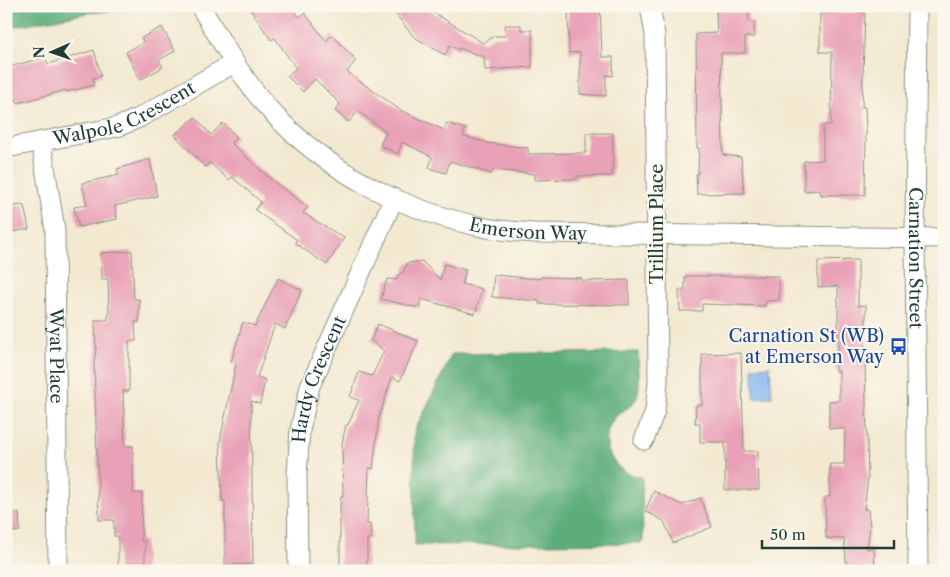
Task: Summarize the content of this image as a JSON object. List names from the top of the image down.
{
  "streets": {
    "street": [
      "Walpole Crescent",
      "Trillium Place",
      "Emerson Way",
      "Carnation Street",
      "Wyat Place",
      "Hardy Crescent"
    ]
  },
  "crossings": [
    ["Walpole Crescent", "Emerson Way"],
    ["Walpole Crescent", "Wyat Place"],
    ["Trillium Place", "Emerson Way"],
    ["Emerson Way", "Carnation Street"],
    ["Emerson Way", "Hardy Crescent"]
  ],
  "places": {
    "bus stop": ["Carnation St (WB) at Emerson Way"]
  },
  "scale_bar": "50 m",
  "north": "left"
}
